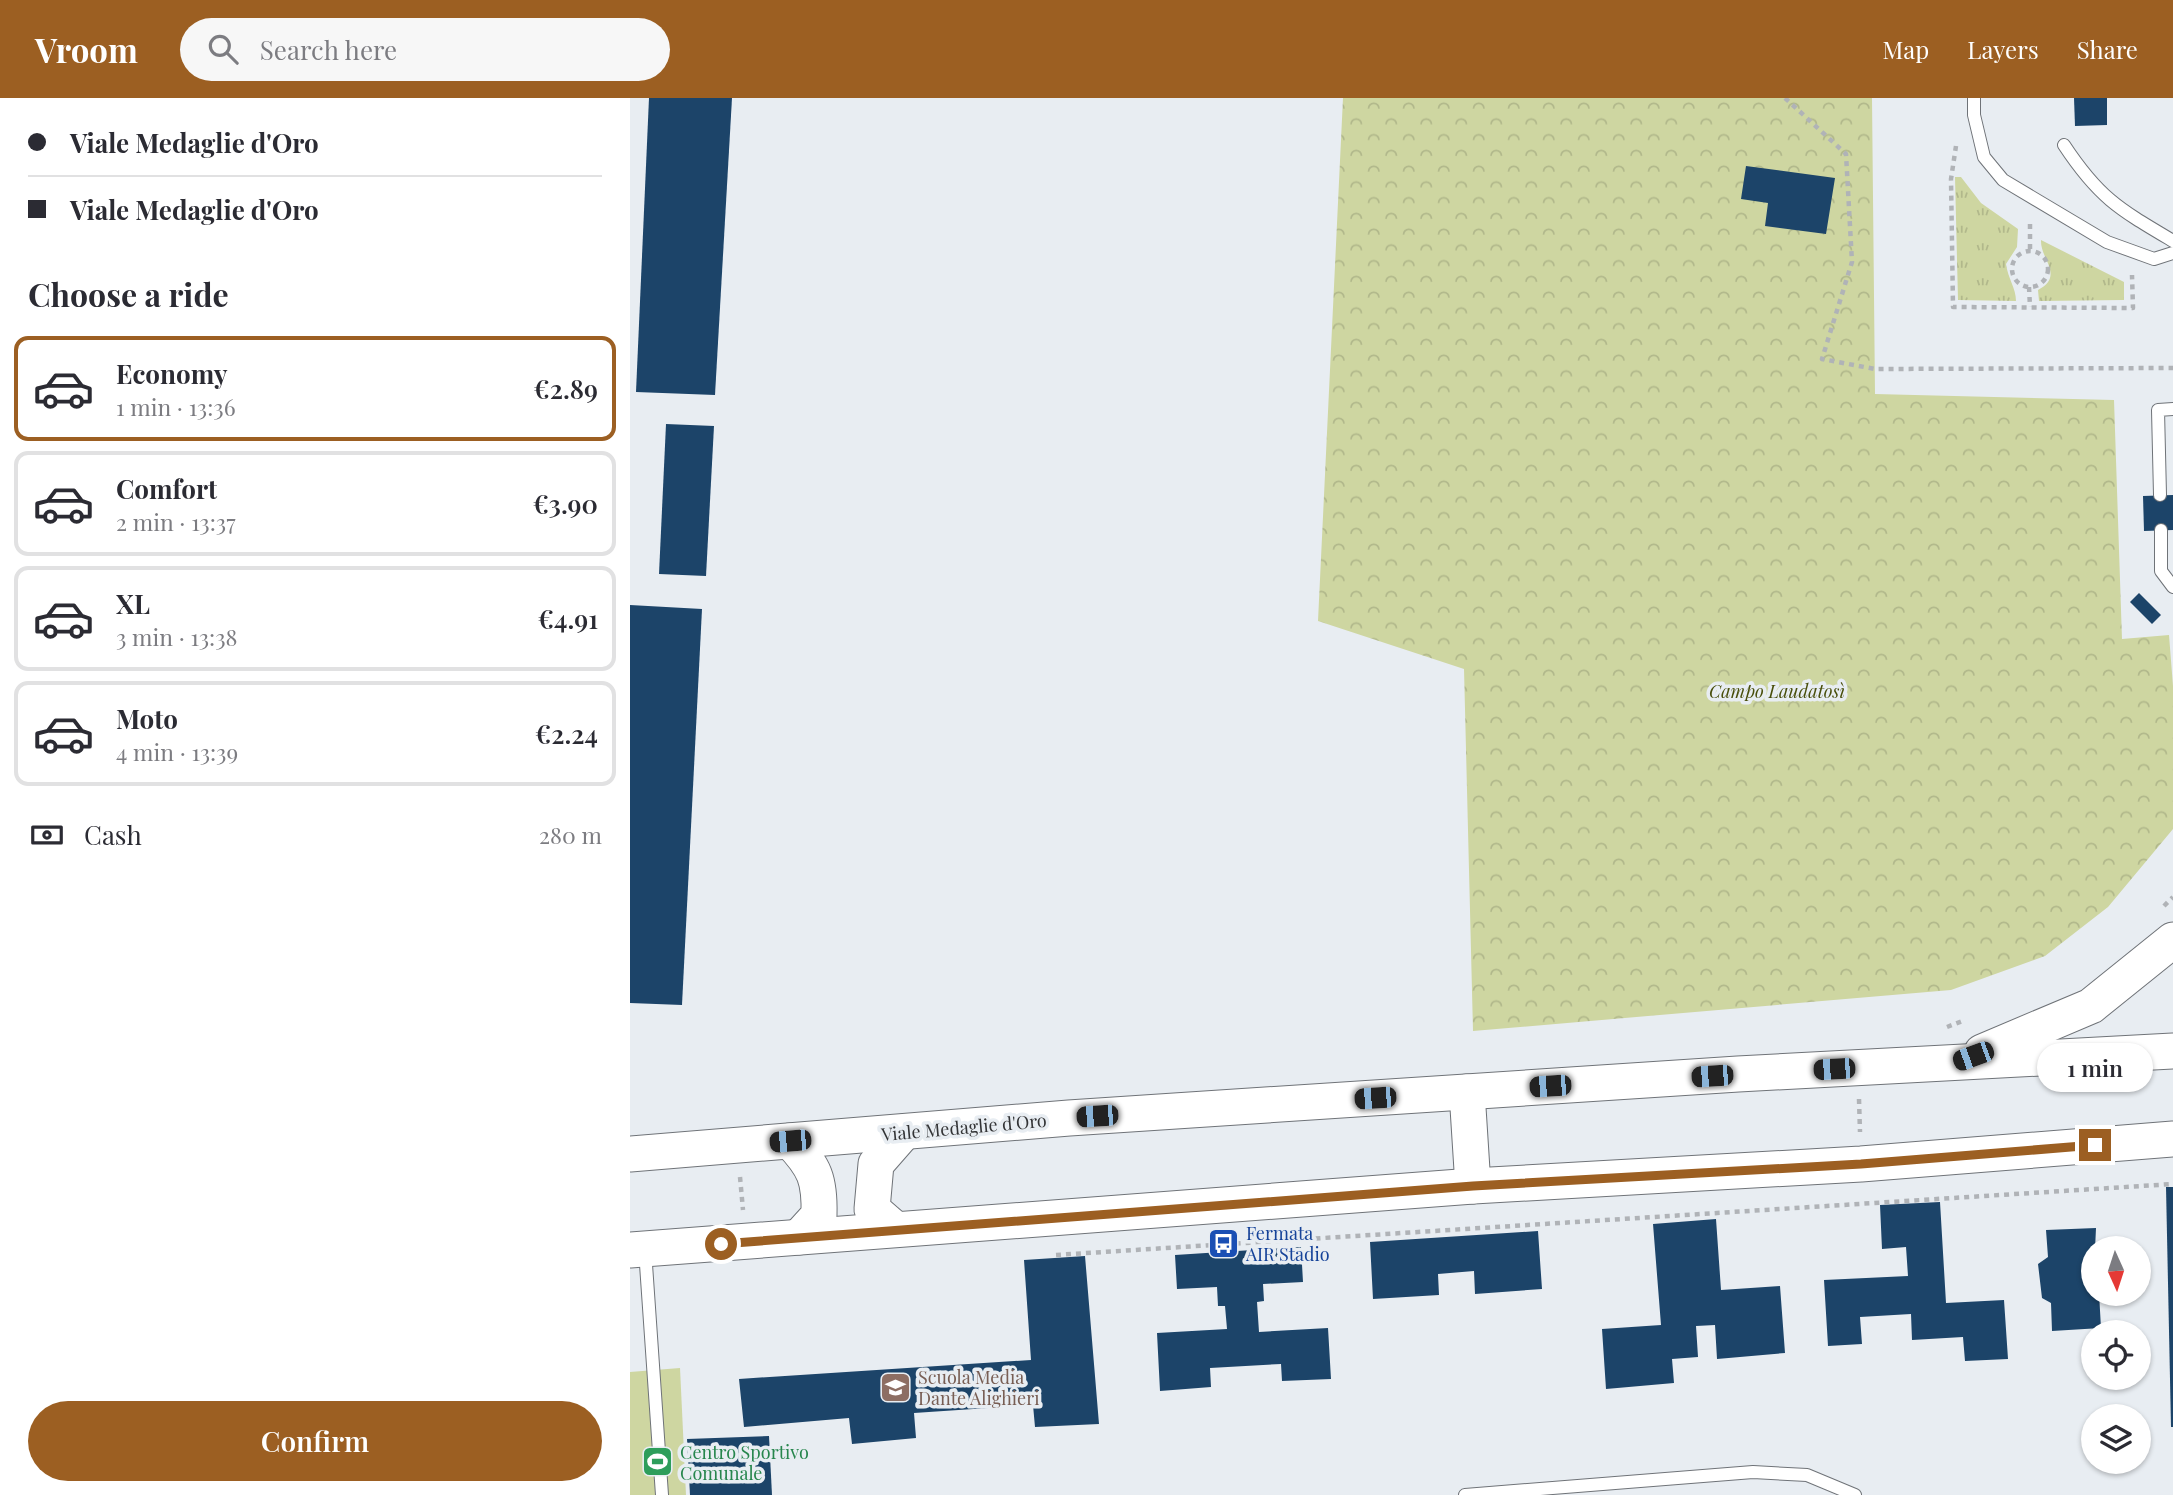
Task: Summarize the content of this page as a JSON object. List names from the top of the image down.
{
  "streets": {
    "main road": ["Viale Medaglie d'Oro"]
  },
  "parks": ["Campo Laudatosì"],
  "places": {
    "bus stop": ["Fermata AIR Stadio"],
    "school or university": ["Scuola Media Dante Alighieri"],
    "sports": ["Centro Sportivo Comunale"]
  },
  "north": "bottom",
  "page": {
    "header": "Vroom",
    "search": "Search here",
    "nav": ["Map", "Layers", "Share"],
    "banner": ["Viale Medaglie d'Oro", "Viale Medaglie d'Oro"],
    "heading": "Choose a ride",
    "list": [
      {
        "name": "Economy",
        "note": "1 min · 13:36",
        "value": "€2.89"
      },
      {
        "name": "Comfort",
        "note": "2 min · 13:37",
        "value": "€3.90"
      },
      {
        "name": "XL",
        "note": "3 min · 13:38",
        "value": "€4.91"
      },
      {
        "name": "Moto",
        "note": "4 min · 13:39",
        "value": "€2.24"
      }
    ],
    "pay": ["Cash", "280 m"],
    "bubble": "1 min",
    "buttons": "Confirm"
  }
}
